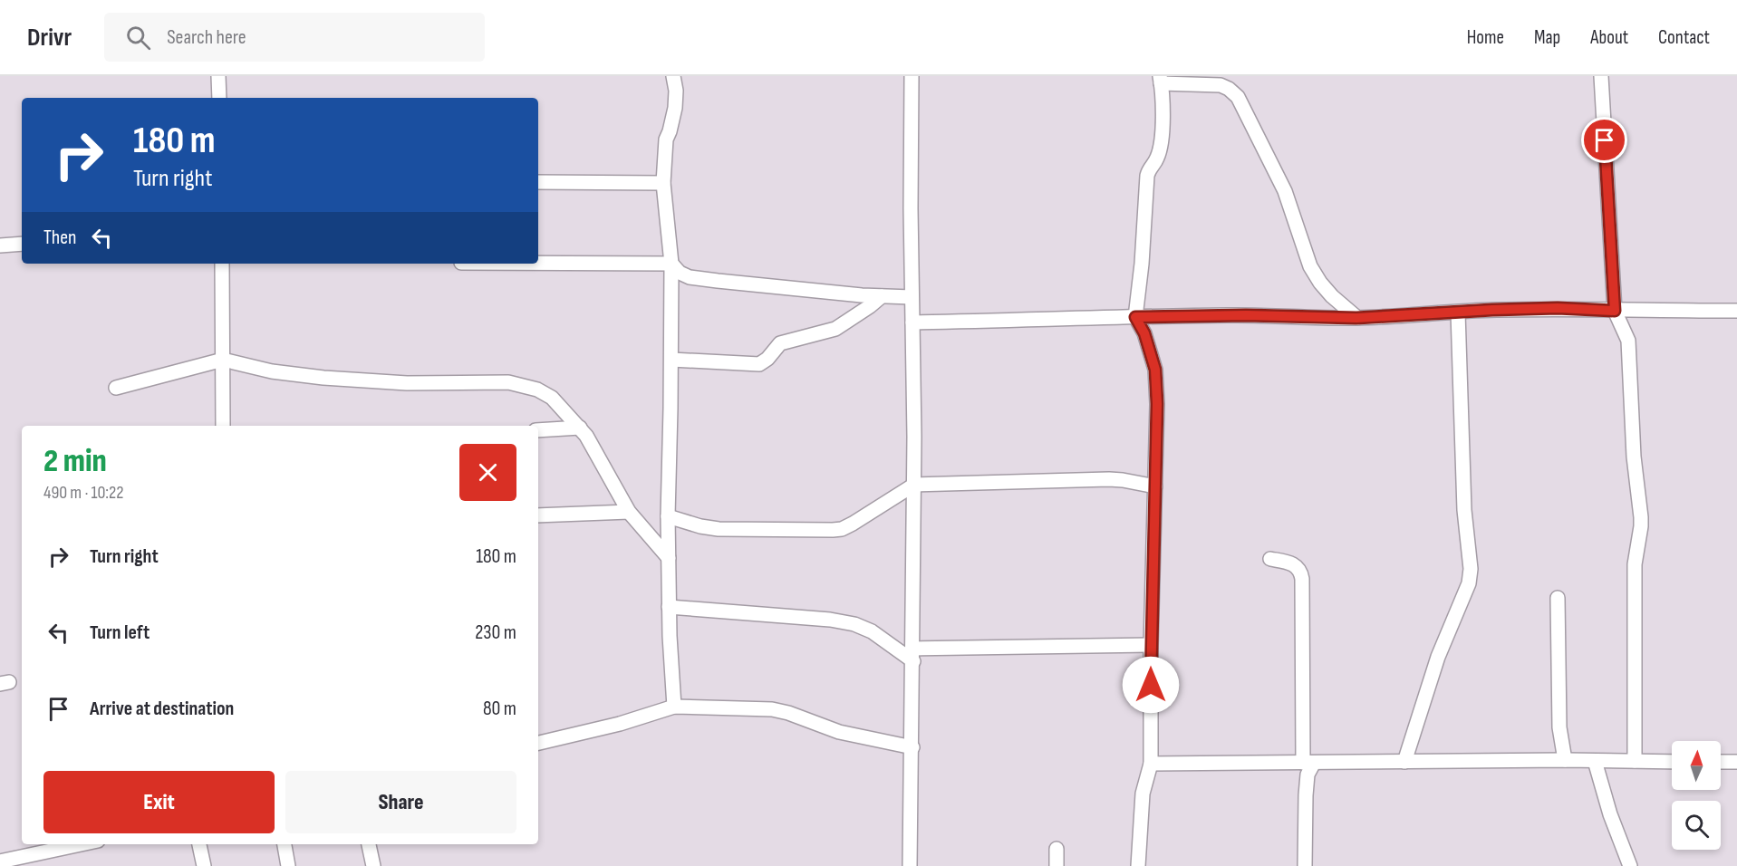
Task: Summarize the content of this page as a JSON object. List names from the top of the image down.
{
  "north": "top",
  "page": {
    "header": "Drivr",
    "search": "Search here",
    "nav": [
      "Home",
      "Map",
      "About",
      "Contact"
    ],
    "turn": ["180 m", "Turn right"],
    "then": "Then",
    "heading": ["2 min", "490 m · 10:22"],
    "list": [
      {
        "name": "Turn right",
        "value": "180 m"
      },
      {
        "name": "Turn left",
        "value": "230 m"
      },
      {
        "name": "Arrive at destination",
        "value": "80 m"
      }
    ],
    "buttons": ["Exit", "Share"]
  }
}
